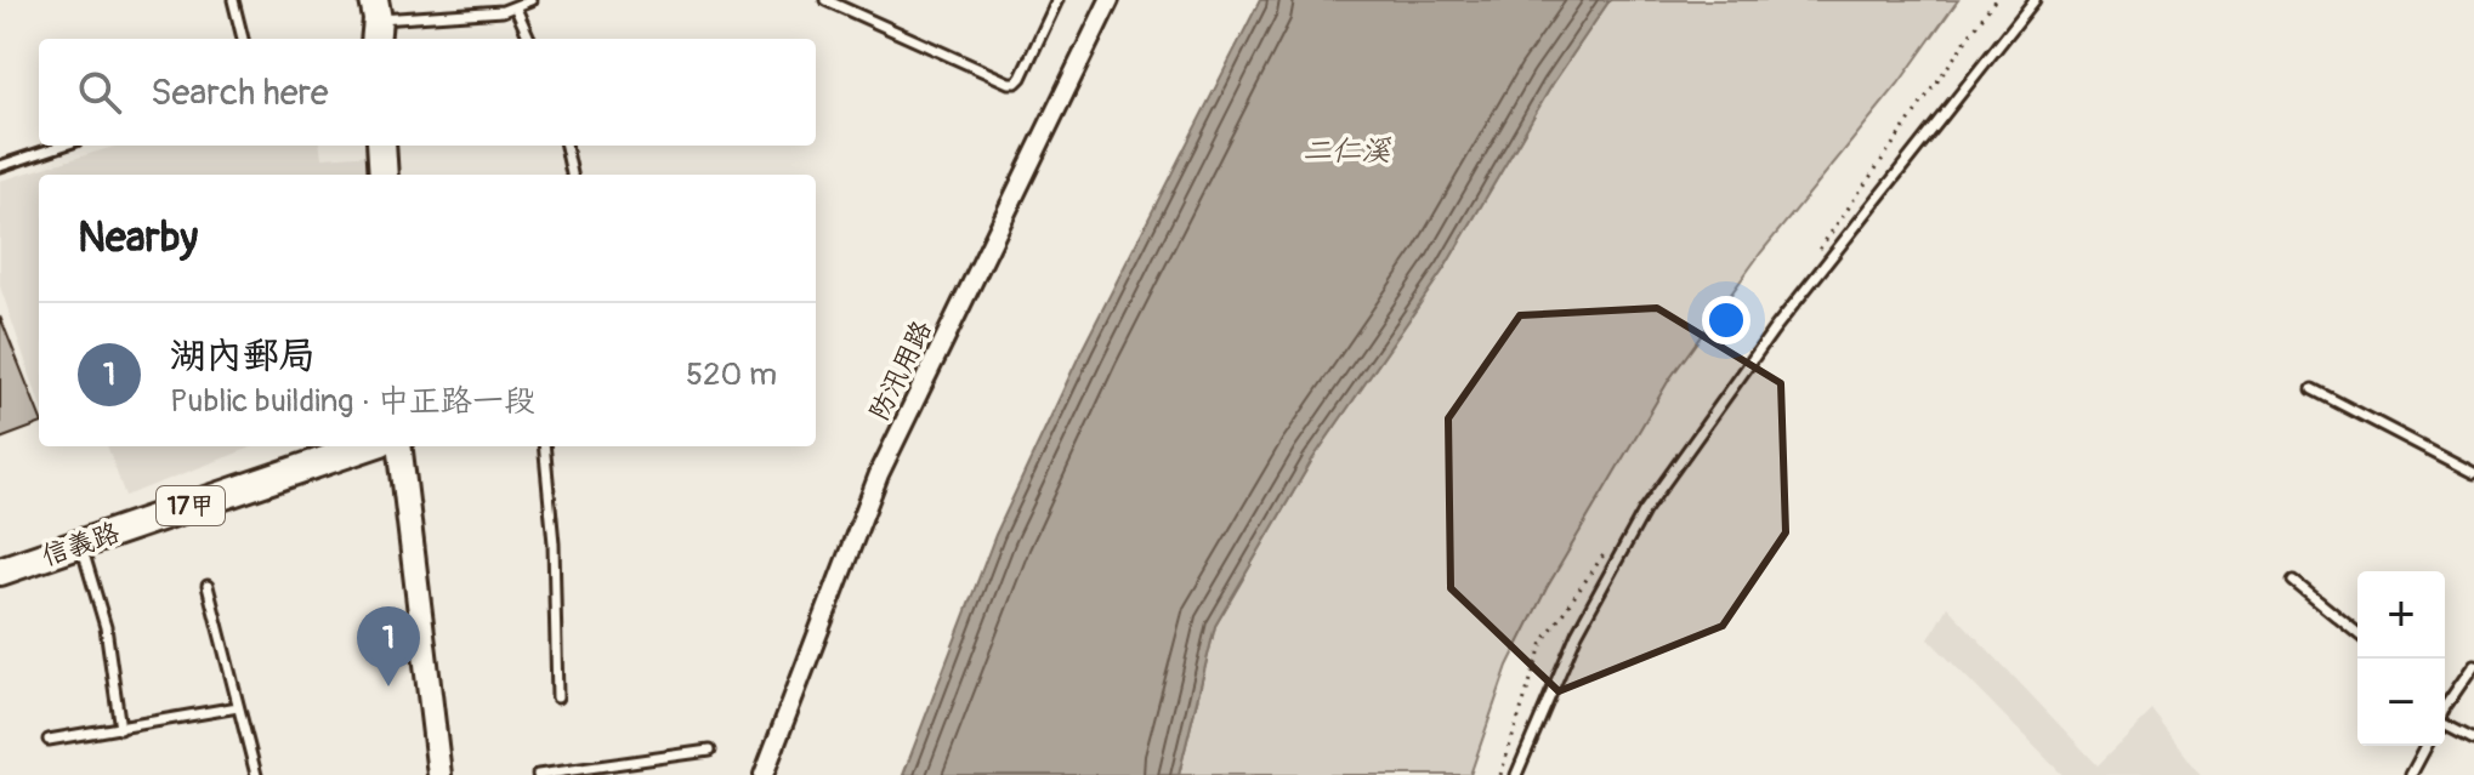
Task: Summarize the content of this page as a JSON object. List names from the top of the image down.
{
  "streets": {
    "main road": ["17甲", "信義路"],
    "street": ["防汛用路"]
  },
  "water": ["二仁溪"],
  "page": {
    "search": "Search here",
    "heading": "Nearby",
    "list": [
      {
        "mark": "1",
        "name": "湖內郵局",
        "note": "Public building · 中正路一段",
        "value": "520 m"
      }
    ],
    "map_buttons": ["+", "−"],
    "pins": "1"
  }
}
